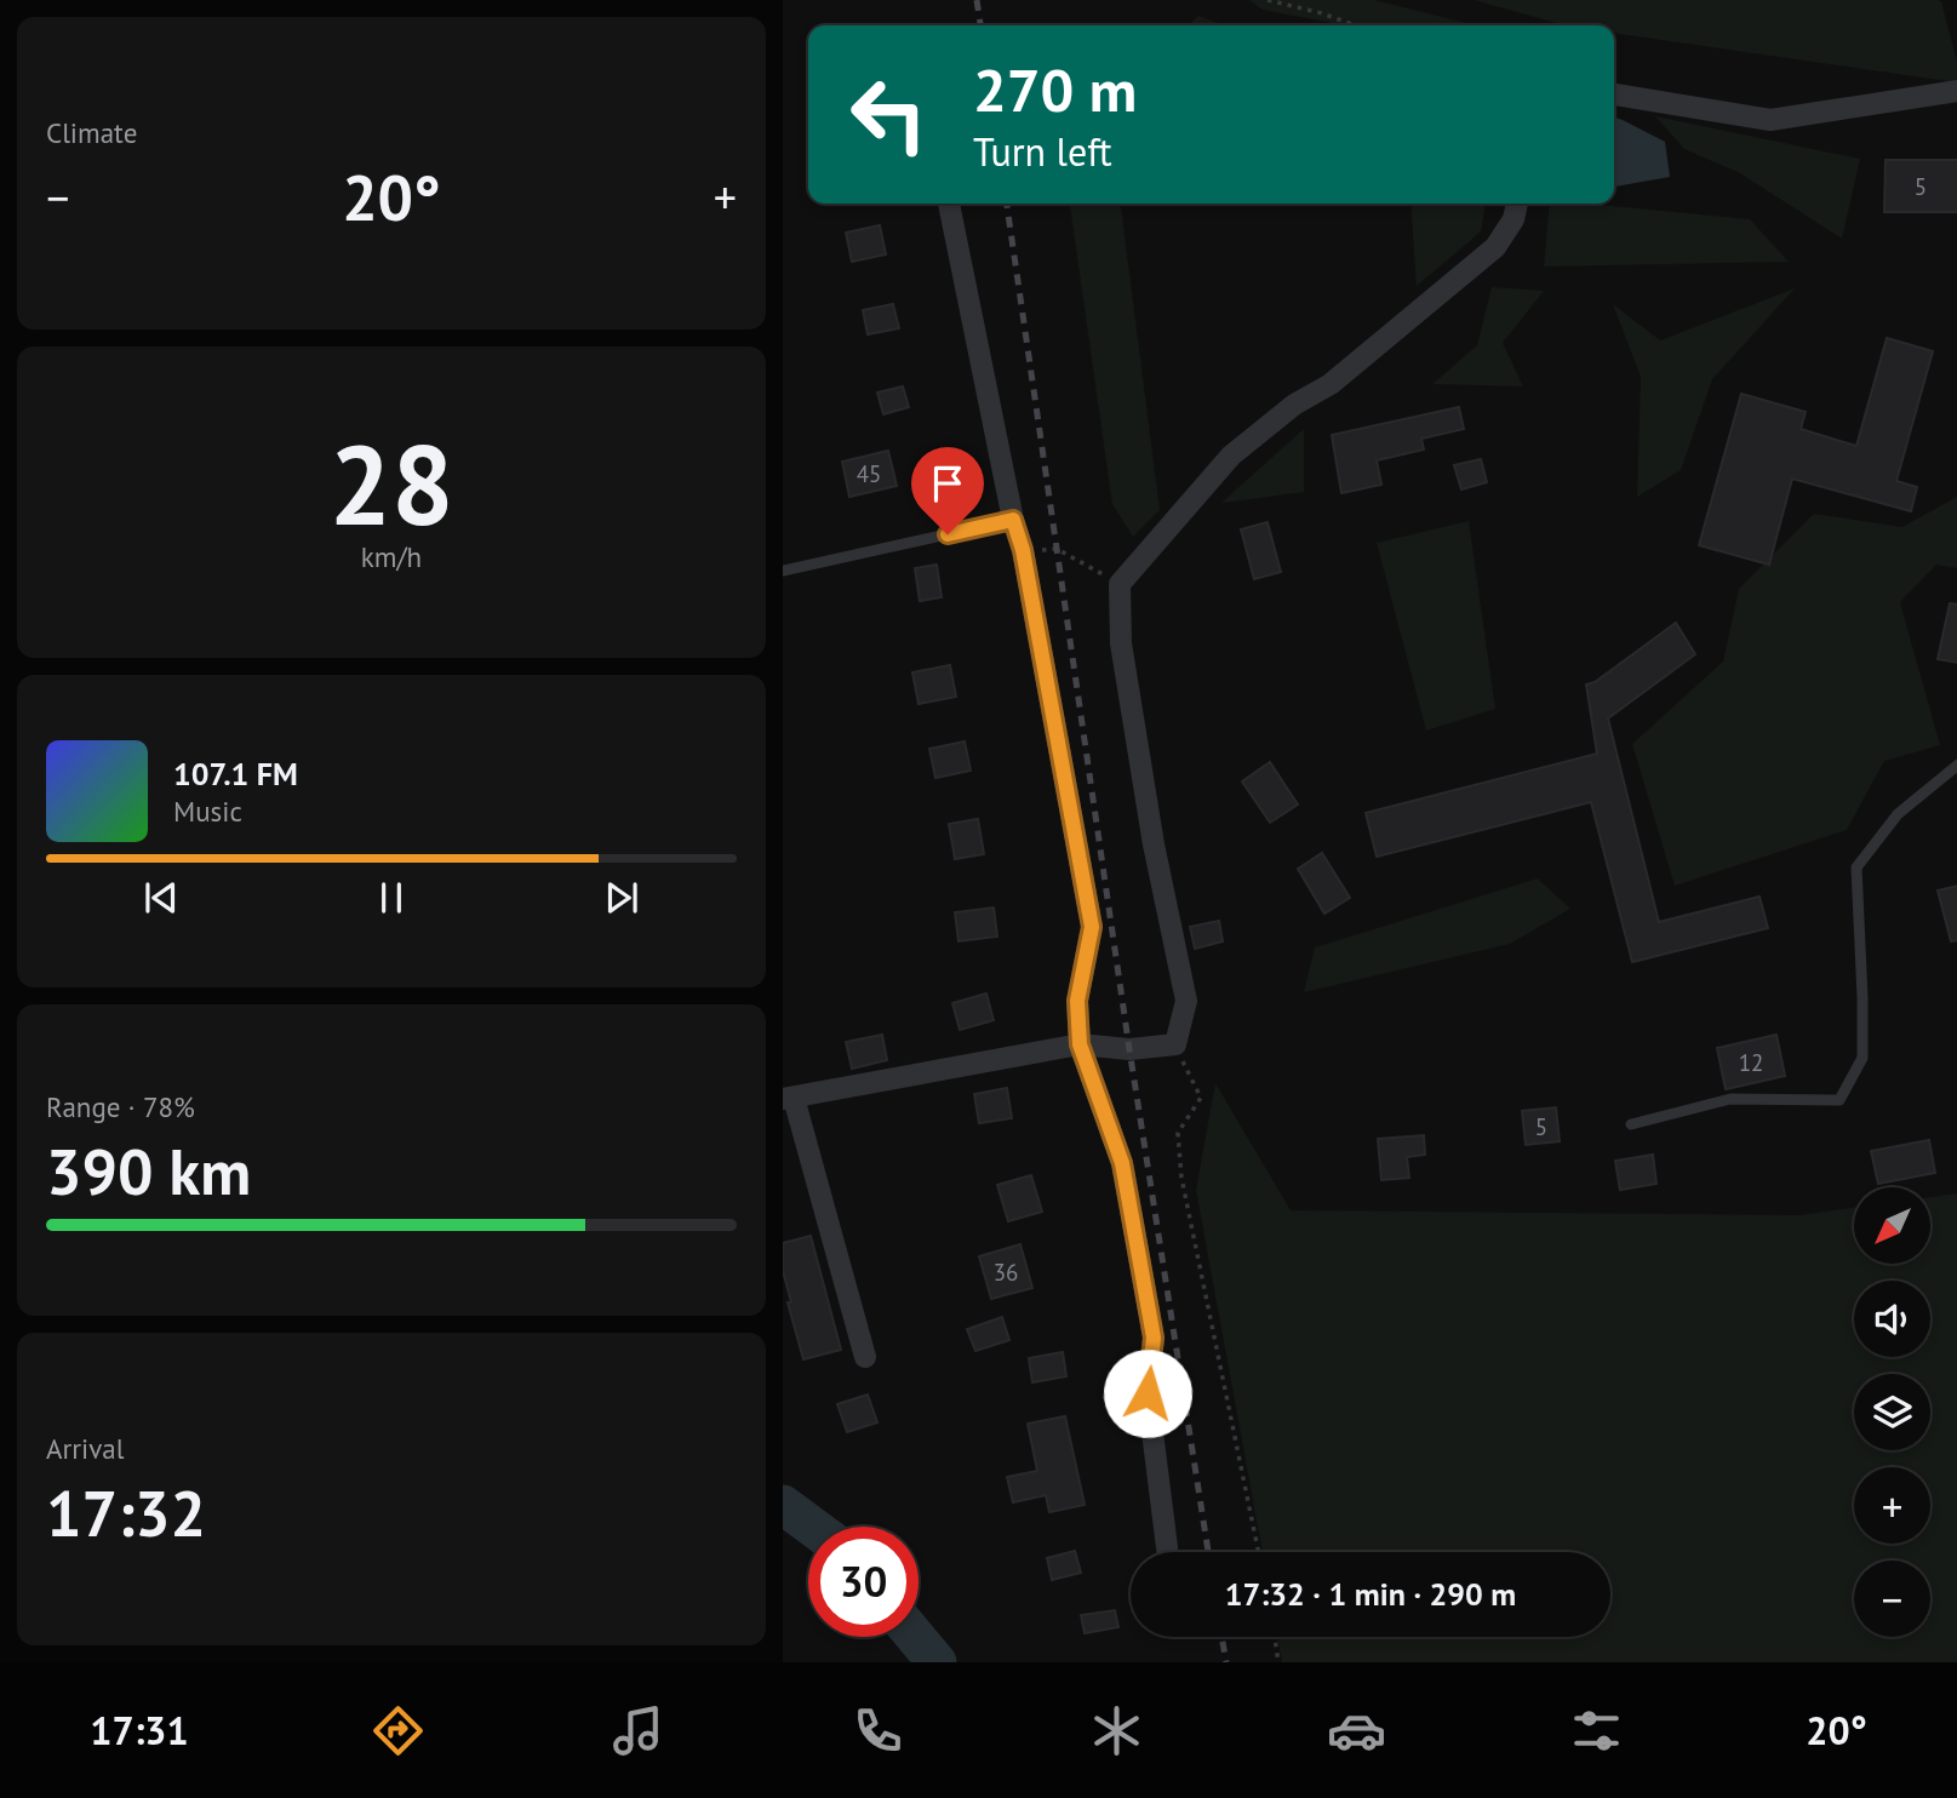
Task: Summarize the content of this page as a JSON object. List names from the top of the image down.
{
  "house_numbers": [
    "5",
    "45",
    "12",
    "5",
    "36"
  ],
  "north": "bottom left",
  "page": {
    "tile": [
      "Climate",
      ["28", "km/h"],
      ["Range · 78%", "390 km"],
      ["Arrival", "17:32"]
    ],
    "turn": ["270 m", "Turn left"],
    "heat": ["−", "20°", "+"],
    "song": ["107.1 FM", "Music"],
    "map_buttons": ["+", "−"],
    "limit": "30",
    "trip": "17:32 · 1 min · 290 m",
    "tabs": ["17:31", "20°"]
  }
}
